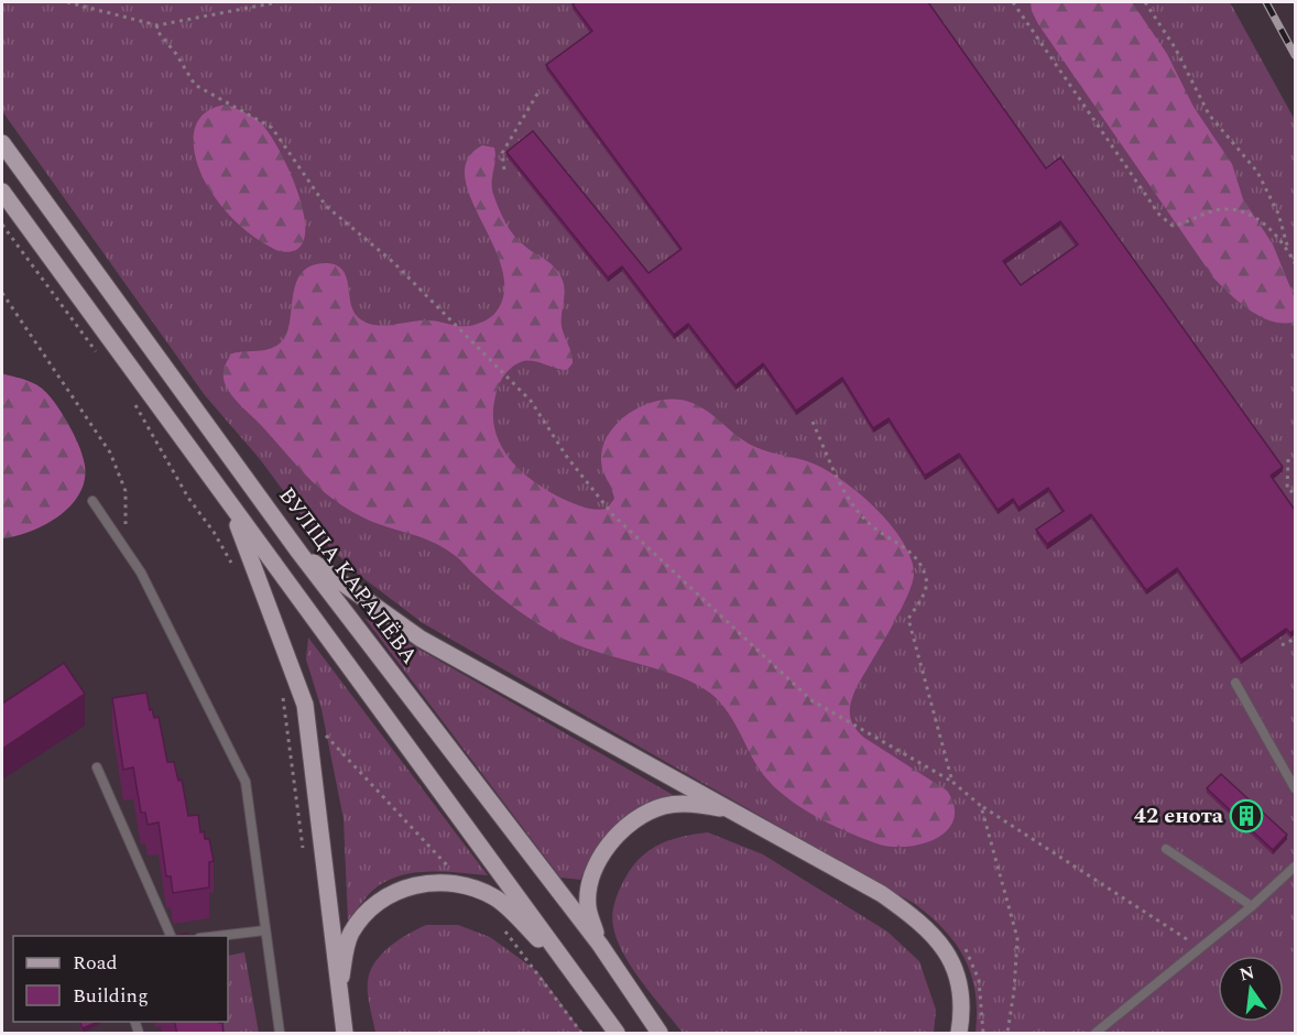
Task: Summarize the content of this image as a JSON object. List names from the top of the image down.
{
  "streets": {
    "main road": ["ВУЛІЦА КАРАЛЁВА"]
  },
  "places": {
    "building": ["42 енота"]
  },
  "legend": ["Road", "Building"],
  "north": "top"
}
